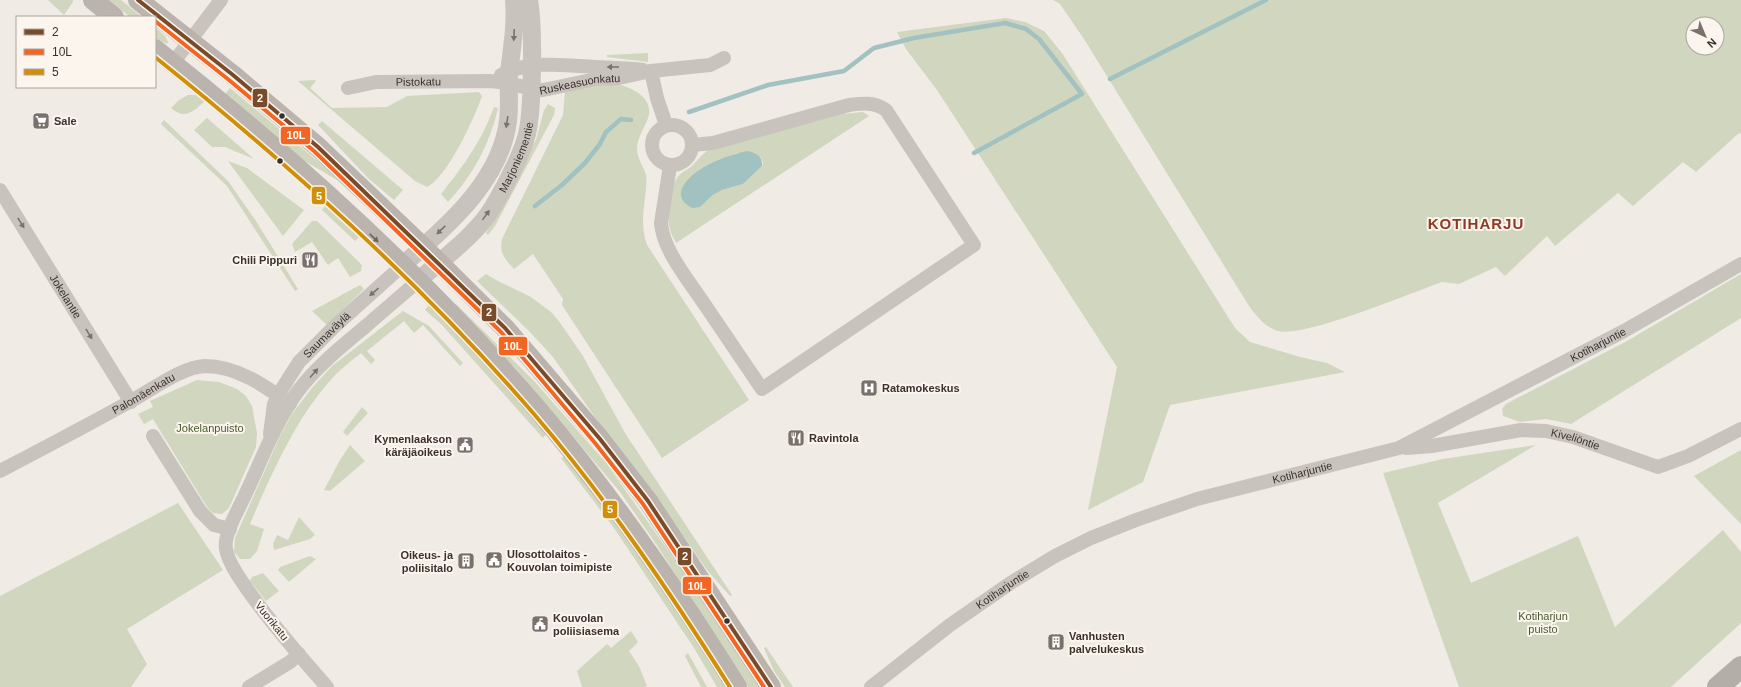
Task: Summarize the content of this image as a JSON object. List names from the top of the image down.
{
  "streets": {
    "street": [
      "Pistokatu",
      "Ruskeasuonkatu",
      "Marjoniementie",
      "Jokelantie",
      "Saumaväylä",
      "Kotiharjuntie",
      "Palomäenkatu",
      "Kiveliöntie",
      "Vuorikatu"
    ]
  },
  "crossings": [
    ["Pistokatu", "Ruskeasuonkatu"],
    ["Pistokatu", "Marjoniementie"],
    ["Ruskeasuonkatu", "Marjoniementie"],
    ["Marjoniementie", "Saumaväylä"],
    ["Jokelantie", "Palomäenkatu"],
    ["Saumaväylä", "Palomäenkatu"],
    ["Saumaväylä", "Vuorikatu"],
    ["Kotiharjuntie", "Kiveliöntie"]
  ],
  "one_way": ["Jokelantie"],
  "districts": ["KOTIHARJU"],
  "parks": ["Jokelanpuisto", "Kotiharjun puisto"],
  "places": {
    "supermarket": ["Sale"],
    "restaurant": ["Chili Pippuri", "Ravintola"],
    "hospital": ["Ratamokeskus"],
    "public building": ["Kymenlaakson käräjäoikeus", "Ulosottolaitos - Kouvolan toimipiste", "Kouvolan poliisiasema"],
    "building": ["Oikeus- ja poliisitalo", "Vanhusten palvelukeskus"]
  },
  "lines": ["transit line 2", "transit line 10L", "transit line 5"],
  "legend": ["2", "10L", "5"],
  "north": "bottom right"
}
